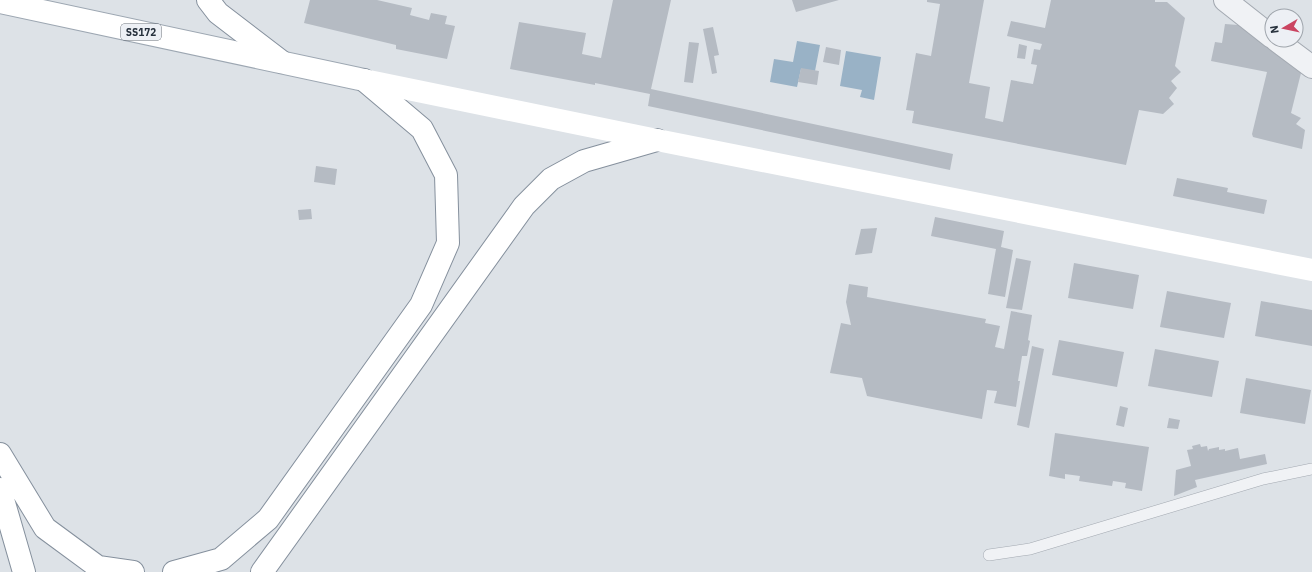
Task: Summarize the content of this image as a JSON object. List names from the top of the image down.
{
  "streets": {
    "main road": ["SS172"]
  },
  "north": "left"
}
